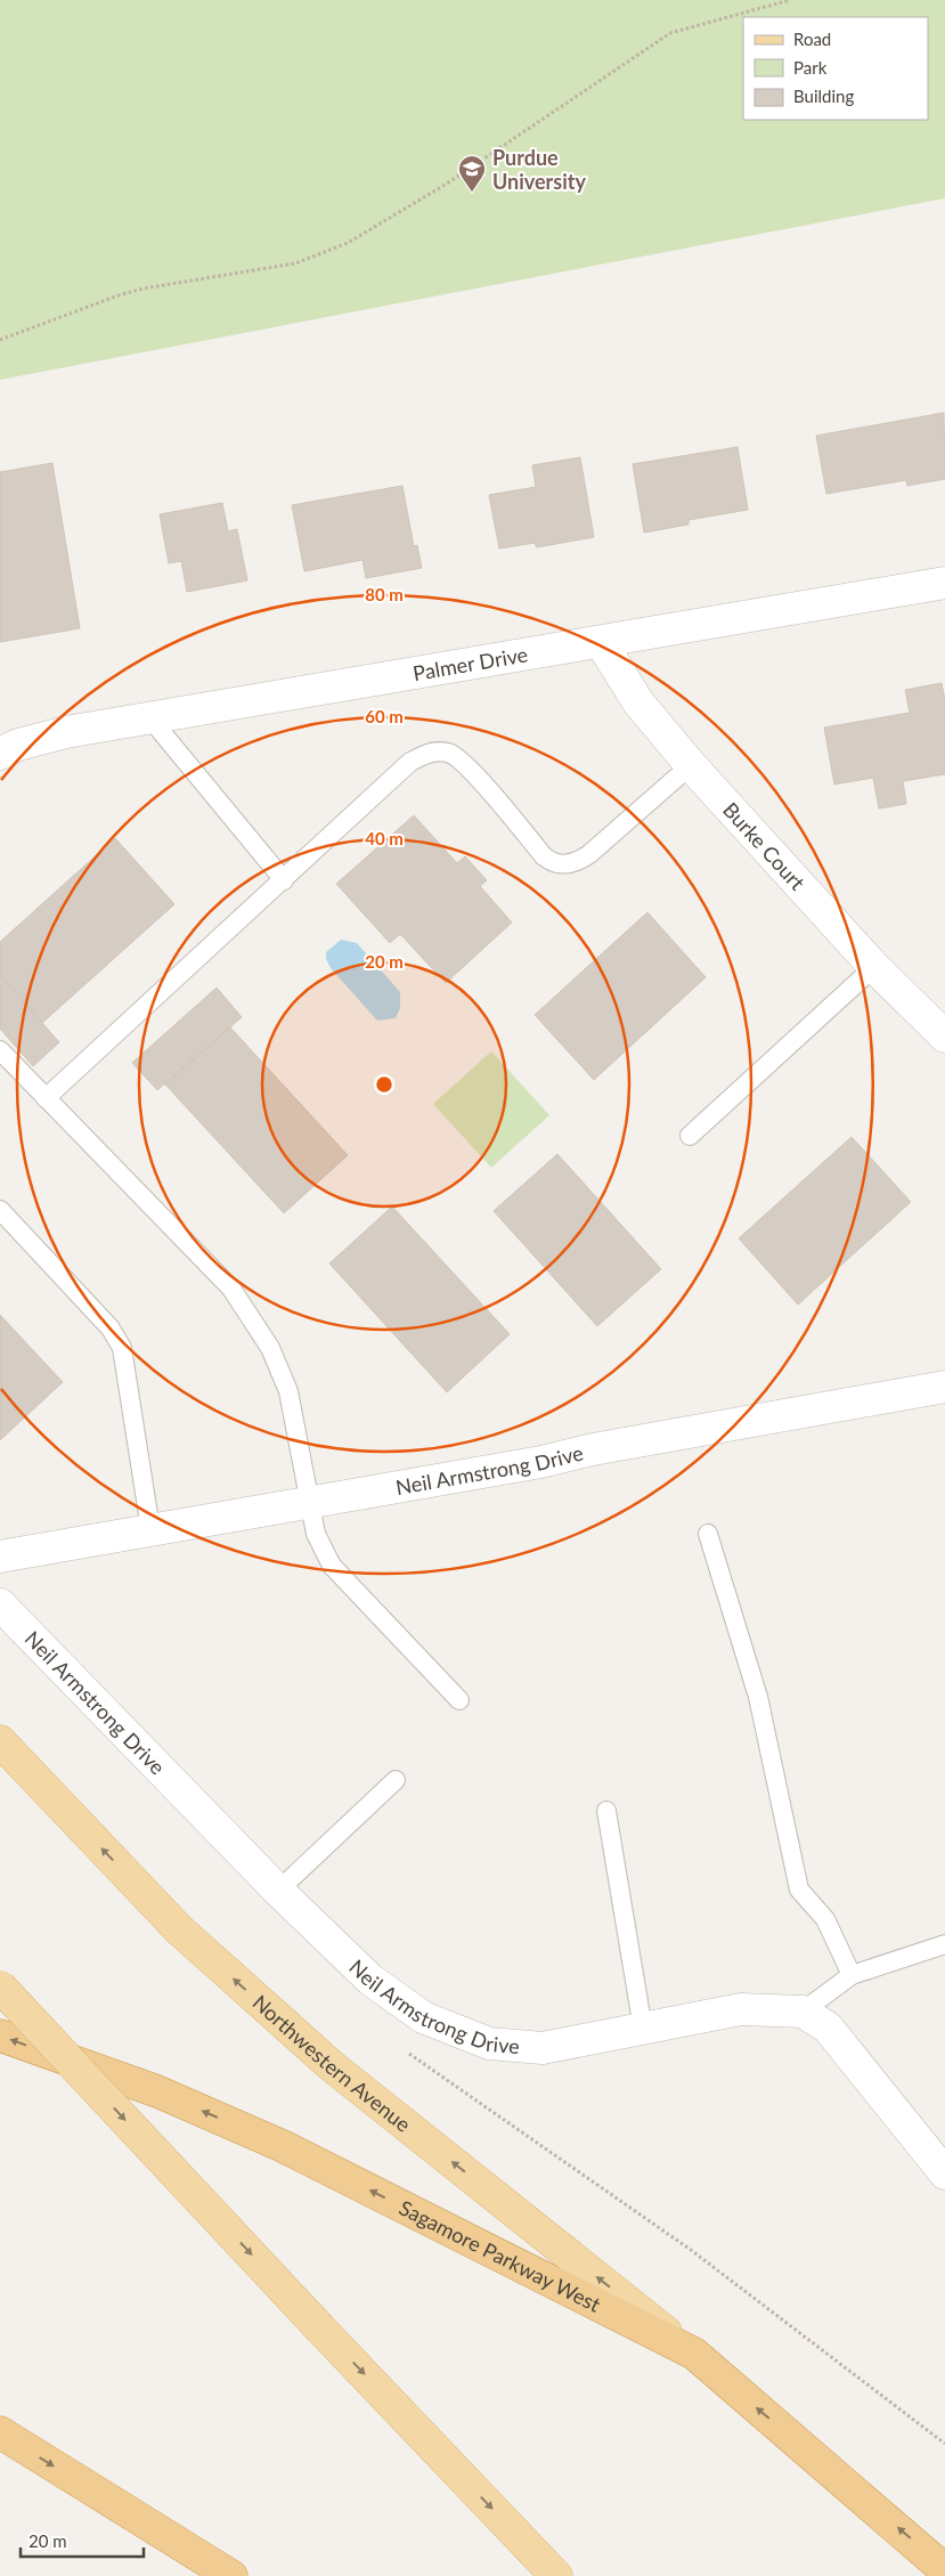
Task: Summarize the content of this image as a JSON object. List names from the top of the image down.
{
  "streets": {
    "highway": ["Sagamore Parkway West"],
    "main road": ["Northwestern Avenue"],
    "street": ["Palmer Drive", "Burke Court", "Neil Armstrong Drive"]
  },
  "crossings": [
    ["Palmer Drive", "Burke Court"],
    ["Northwestern Avenue", "Sagamore Parkway West"]
  ],
  "one_way": ["Sagamore Parkway West"],
  "places": {
    "school or university": ["Purdue University"]
  },
  "legend": ["Road", "Park", "Building"],
  "scale_bar": "20 m",
  "rings": [
    "80 m",
    "60 m",
    "40 m",
    "20 m"
  ]
}
